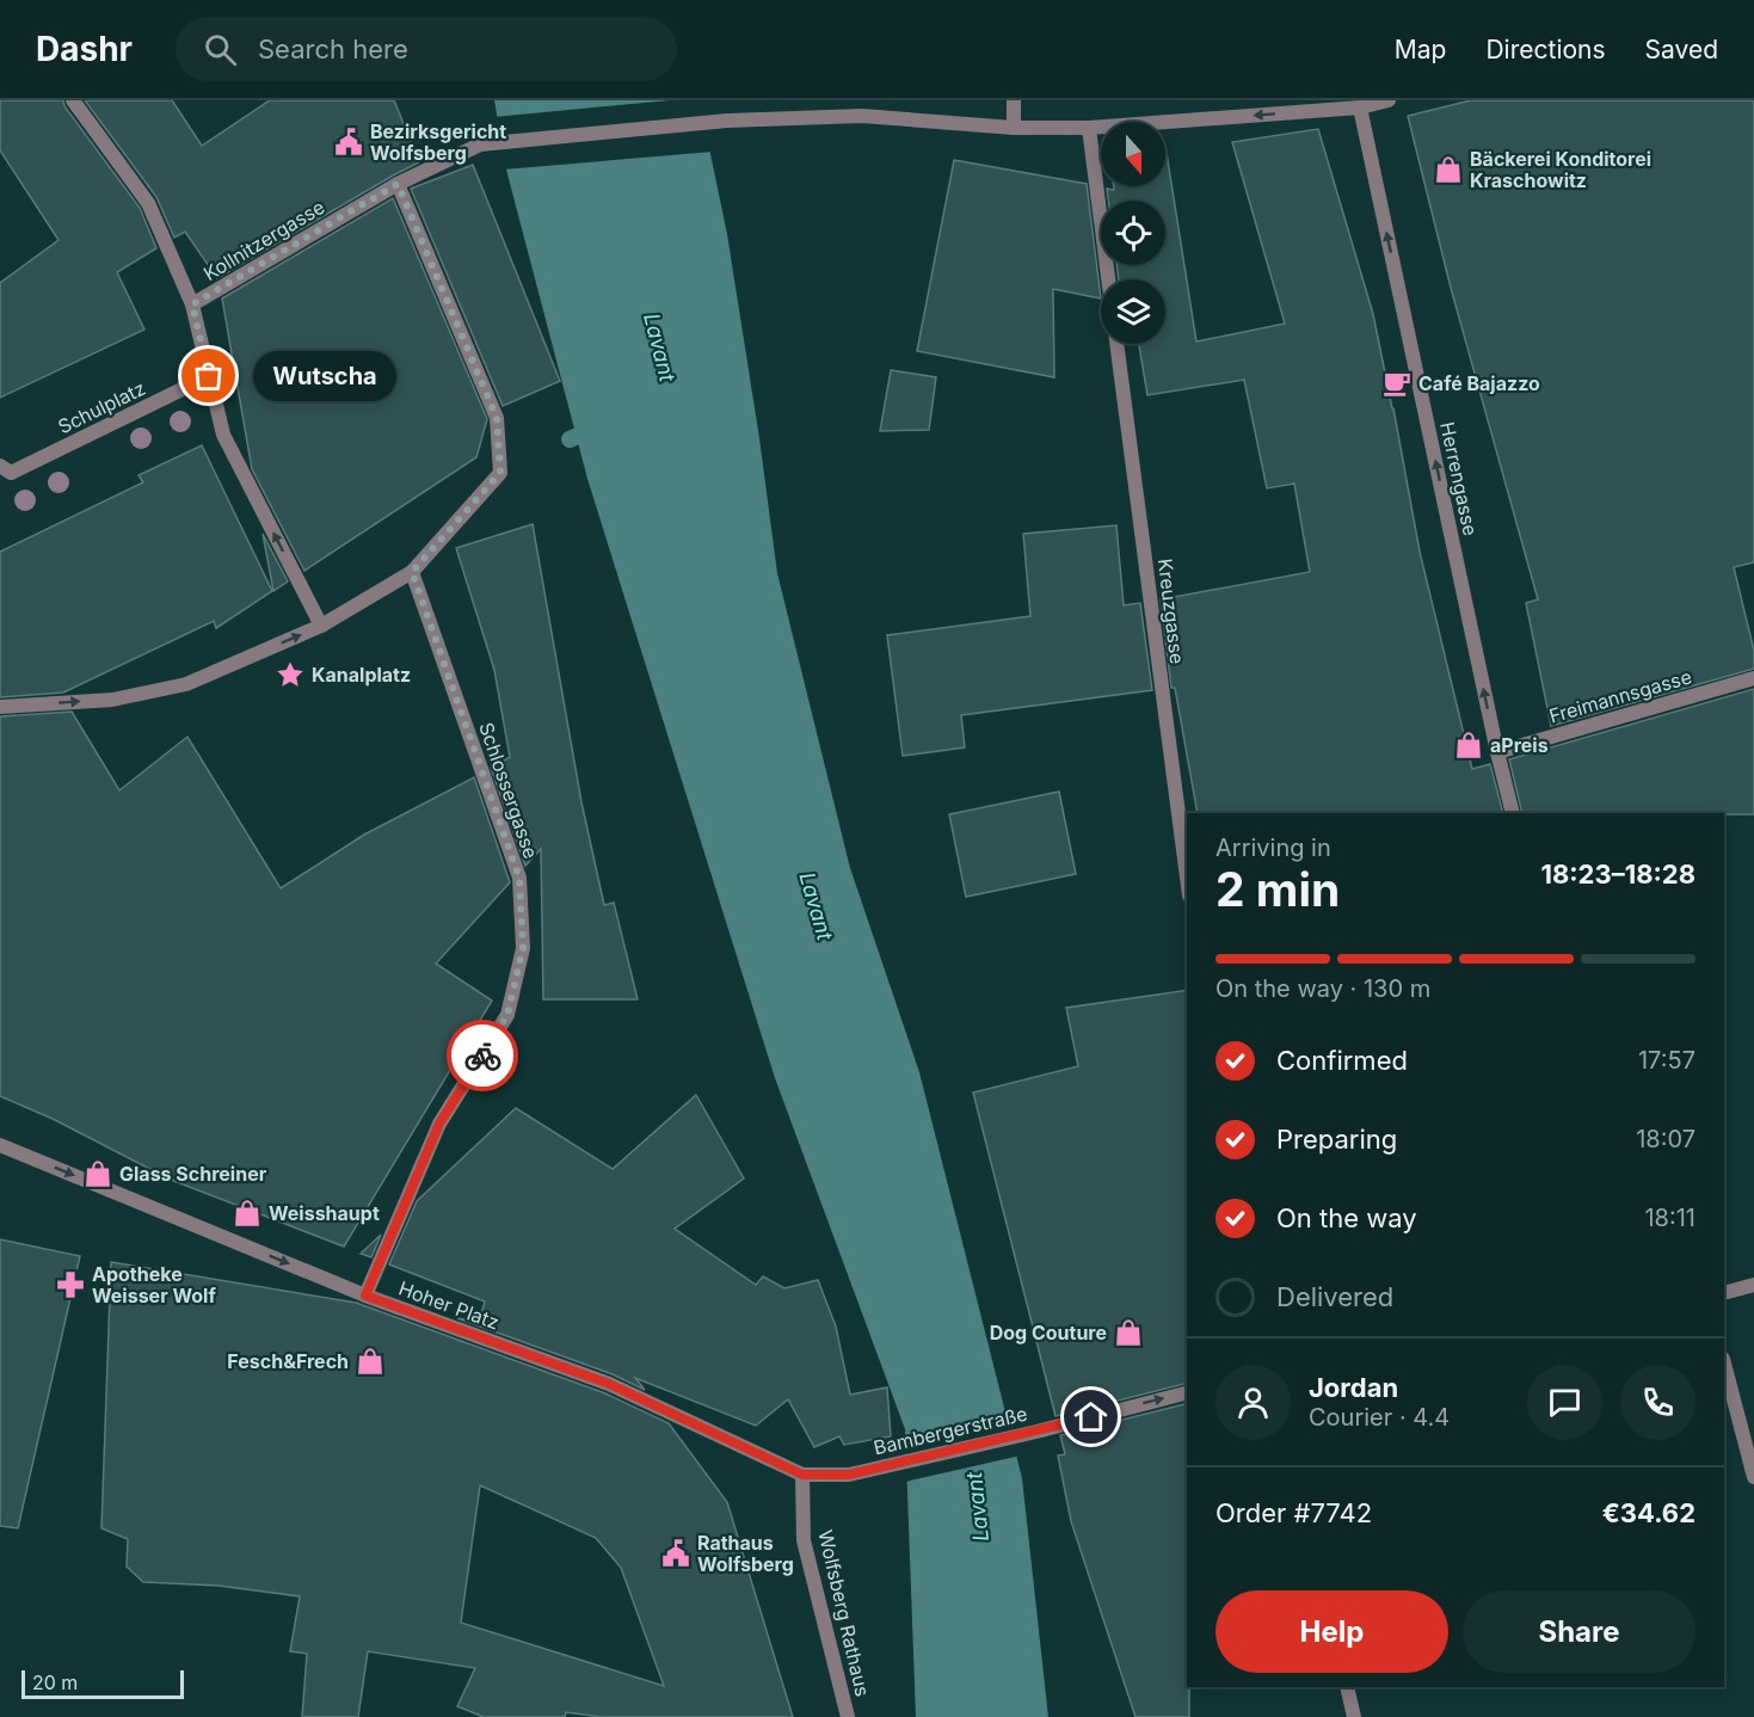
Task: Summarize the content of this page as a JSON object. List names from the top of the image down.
{
  "streets": {
    "street": [
      "Kollnitzergasse",
      "Schulplatz",
      "Herrengasse",
      "Kreuzgasse",
      "Freimannsgasse",
      "Schlossergasse",
      "Hoher Platz",
      "Bambergerstraße",
      "Wolfsberg Rathaus"
    ]
  },
  "crossings": [
    ["Kollnitzergasse", "Schulplatz"],
    ["Kollnitzergasse", "Herrengasse"],
    ["Herrengasse", "Freimannsgasse"],
    ["Schlossergasse", "Hoher Platz"],
    ["Hoher Platz", "Bambergerstraße"],
    ["Hoher Platz", "Wolfsberg Rathaus"],
    ["Bambergerstraße", "Wolfsberg Rathaus"]
  ],
  "one_way": ["Herrengasse", "Hoher Platz", "Bambergerstraße"],
  "water": ["Lavant"],
  "places": {
    "public building": ["Bezirksgericht Wolfsberg", "Rathaus Wolfsberg"],
    "shop": [
      "Bäckerei Konditorei Kraschowitz",
      "aPreis",
      "Glass Schreiner",
      "Weisshaupt",
      "Dog Couture",
      "Fesch&Frech"
    ],
    "other": ["Wutscha"],
    "cafe": ["Café Bajazzo"],
    "place": ["Kanalplatz"],
    "pharmacy": ["Apotheke Weisser Wolf"]
  },
  "scale_bar": "20 m",
  "north": "bottom",
  "page": {
    "header": "Dashr",
    "search": "Search here",
    "nav": ["Map", "Directions", "Saved"],
    "bubble": "Wutscha",
    "heading": ["2 min", "Arriving in", "18:23–18:28"],
    "panel": [
      "Jordan",
      "Courier · 4.4",
      "Order #7742",
      "€34.62"
    ],
    "bar": "On the way · 130 m",
    "list": [
      ["Confirmed", "17:57"],
      ["Preparing", "18:07"],
      ["On the way", "18:11"],
      "Delivered"
    ],
    "buttons": ["Help", "Share"],
    "scale": "20 m"
  }
}
